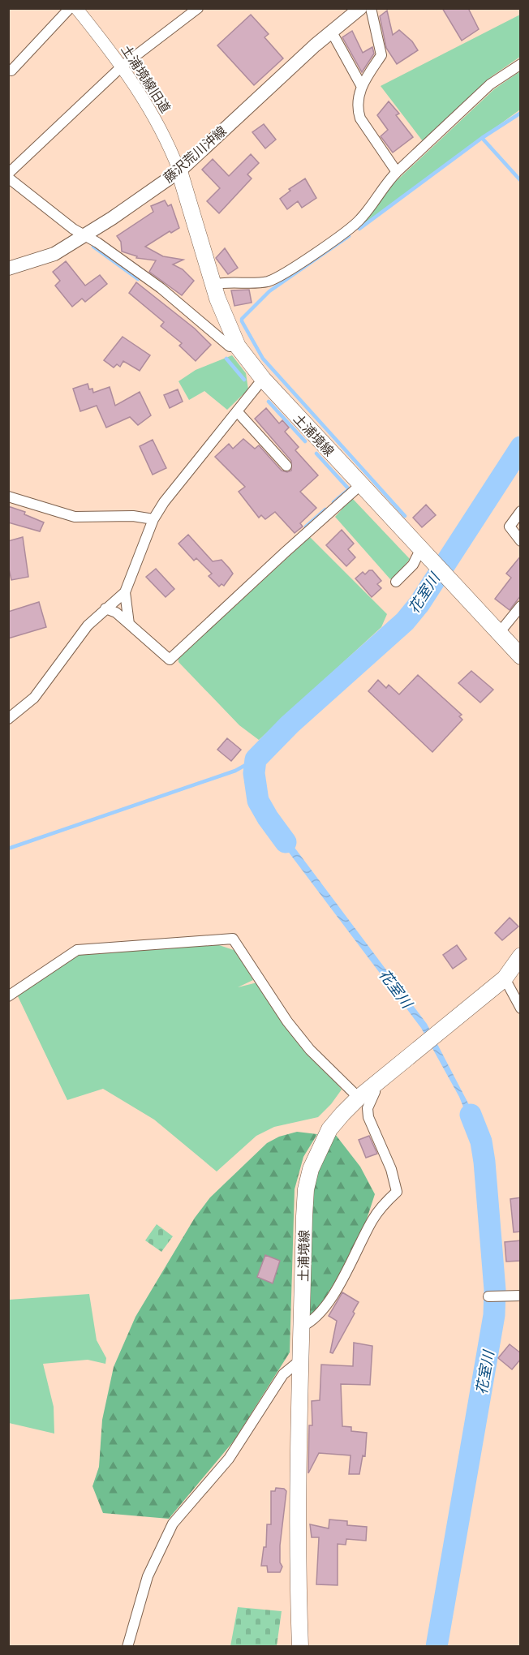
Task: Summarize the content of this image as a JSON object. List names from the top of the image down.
{
  "streets": {
    "main road": ["藤沢荒川沖線", "土浦境線"],
    "street": ["土浦境線旧道"]
  },
  "crossings": [
    ["土浦境線旧道", "藤沢荒川沖線"],
    ["土浦境線旧道", "土浦境線"],
    ["藤沢荒川沖線", "土浦境線"]
  ],
  "water": ["花室川"]
}
